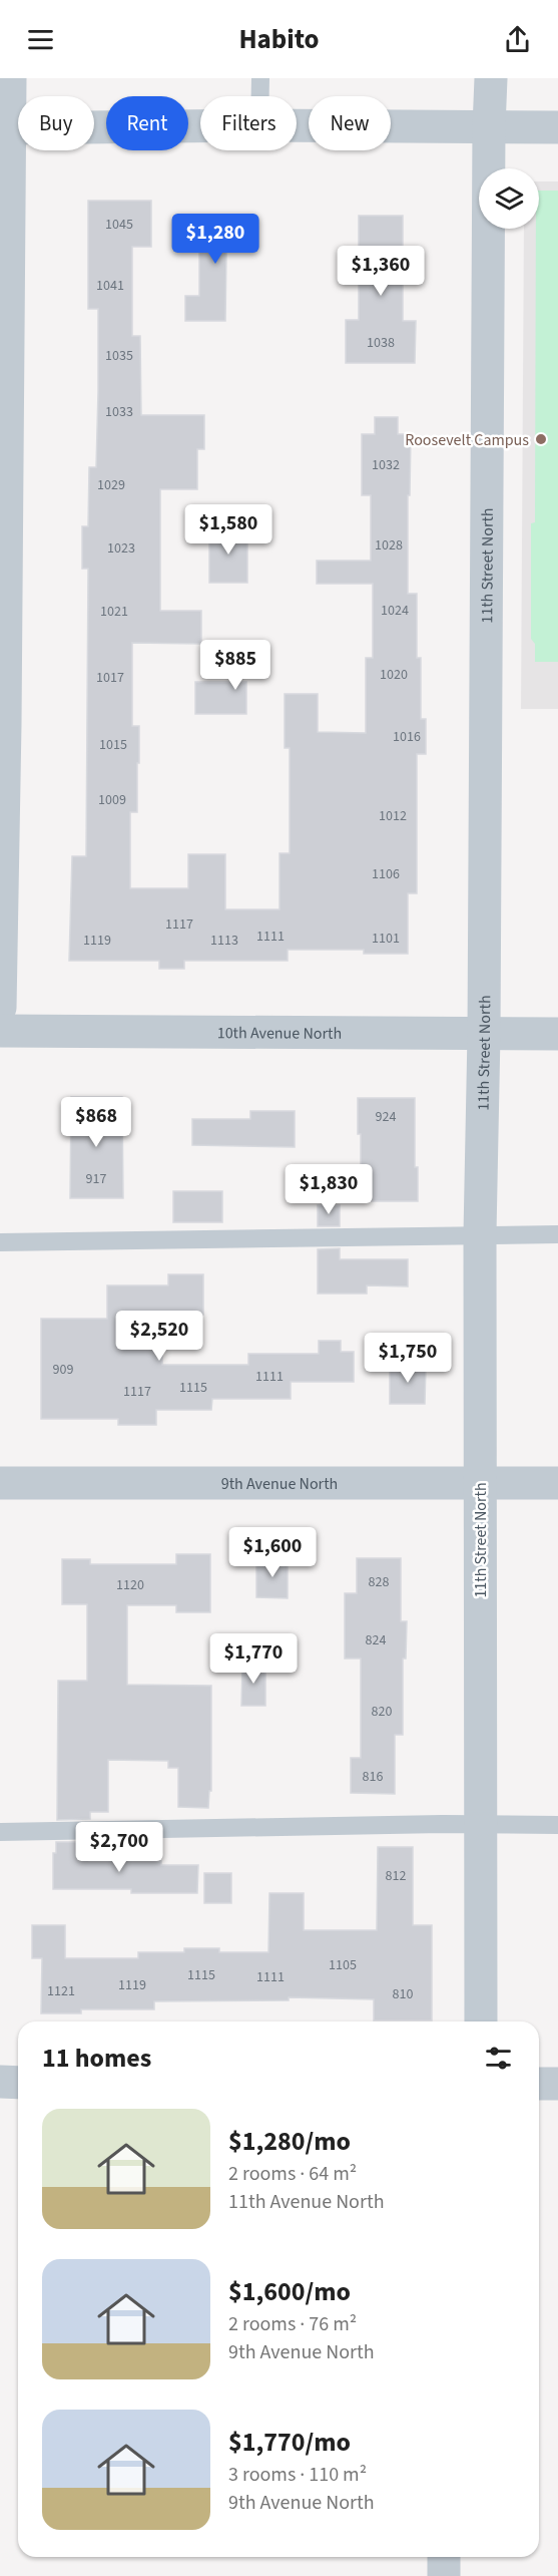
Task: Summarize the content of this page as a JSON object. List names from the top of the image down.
{
  "streets": {
    "street": ["11th Street North", "10th Avenue North", "9th Avenue North"]
  },
  "crossings": [
    ["11th Street North", "10th Avenue North"],
    ["11th Street North", "9th Avenue North"]
  ],
  "places": ["Roosevelt Campus"],
  "house_numbers": [
    "1045",
    "1041",
    "1038",
    "1035",
    "1033",
    "1032",
    "1029",
    "1028",
    "1023",
    "1024",
    "1021",
    "1020",
    "1017",
    "1016",
    "1015",
    "1009",
    "1012",
    "1106",
    "1117",
    "1111",
    "1101",
    "1119",
    "1113",
    "924",
    "917",
    "909",
    "1111",
    "1115",
    "1117",
    "828",
    "1120",
    "824",
    "820",
    "816",
    "812",
    "1105",
    "1115",
    "1111",
    "1119",
    "1121",
    "810"
  ],
  "page": {
    "header": "Habito",
    "chip": [
      "Buy",
      "Rent",
      "Filters",
      "New"
    ],
    "price": [
      "$1,280",
      "$1,360",
      "$1,580",
      "$885",
      "$868",
      "$1,830",
      "$2,520",
      "$1,750",
      "$1,600",
      "$1,770",
      "$2,700"
    ],
    "heading": "11 homes",
    "list": [
      {
        "name": "$1,280/mo",
        "note": "2 rooms · 64 m² · 11th Avenue North"
      },
      {
        "name": "$1,600/mo",
        "note": "2 rooms · 76 m² · 9th Avenue North"
      },
      {
        "name": "$1,770/mo",
        "note": "3 rooms · 110 m² · 9th Avenue North"
      }
    ]
  }
}
